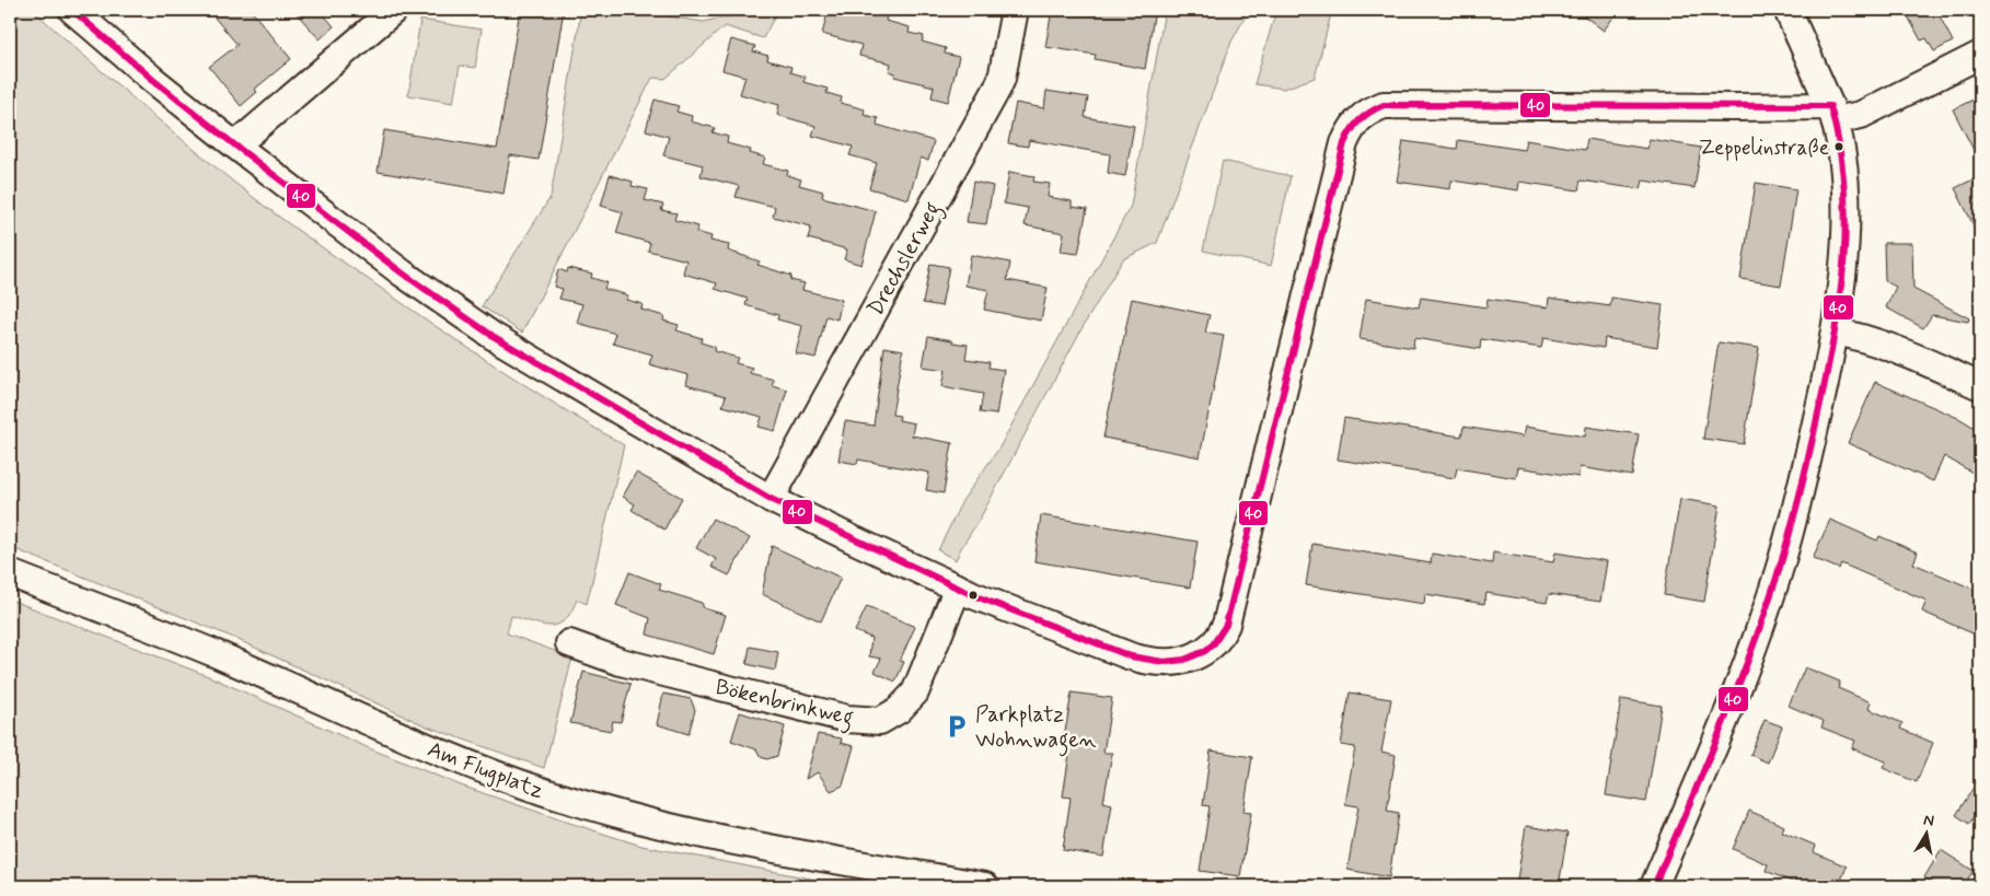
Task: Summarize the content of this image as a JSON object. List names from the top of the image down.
{
  "streets": {
    "street": ["Drechslerweg", "Bökenbrinkweg", "Am Flugplatz"]
  },
  "places": {
    "other": ["Zeppelinstraße"],
    "parking": ["Parkplatz Wohnwagen"]
  },
  "lines": ["transit line 40"],
  "north": "top"
}
